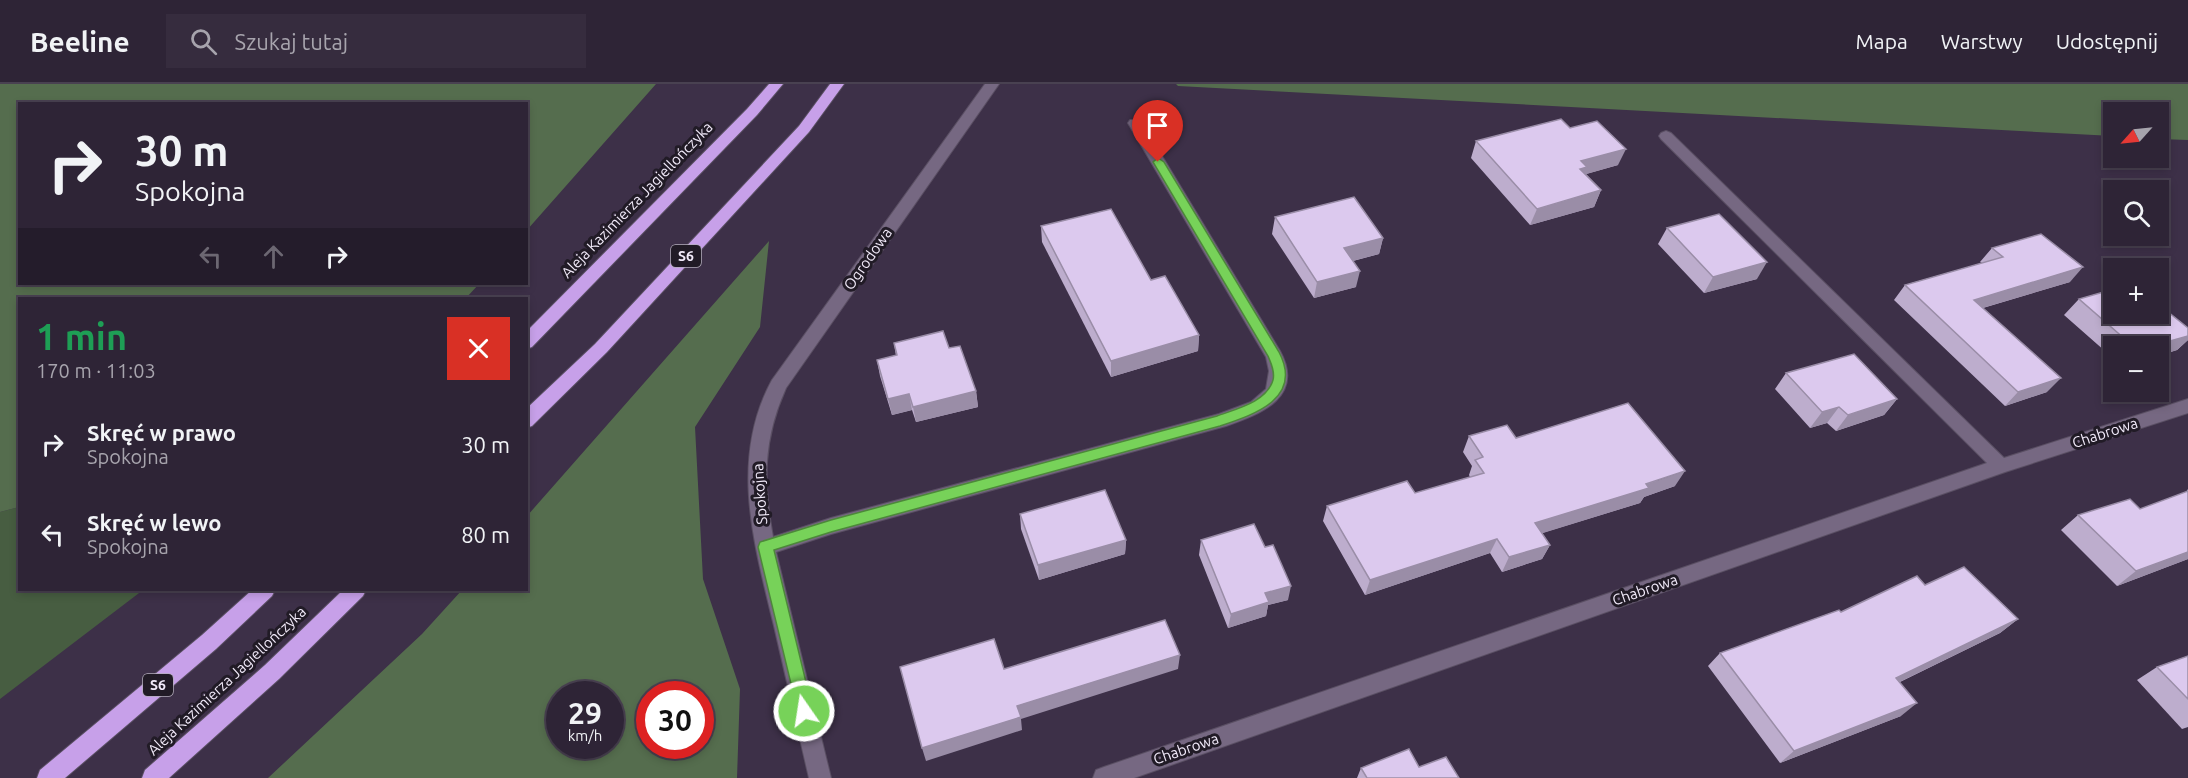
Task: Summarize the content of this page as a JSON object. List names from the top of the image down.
{
  "streets": {
    "highway": ["Aleja Kazimierza Jagiellończyka", "S6"],
    "street": ["Ogrodowa", "Chabrowa", "Spokojna"]
  },
  "crossings": [
    ["Ogrodowa", "Spokojna"]
  ],
  "north": "bottom left",
  "page": {
    "header": "Beeline",
    "search": "Szukaj tutaj",
    "nav": ["Mapa", "Warstwy", "Udostępnij"],
    "map_buttons": ["+", "−"],
    "turn": ["30 m", "Spokojna"],
    "heading": ["1 min", "170 m · 11:03"],
    "list": [
      {
        "name": "Skręć w prawo",
        "note": "Spokojna",
        "value": "30 m"
      },
      {
        "name": "Skręć w lewo",
        "note": "Spokojna",
        "value": "80 m"
      }
    ],
    "speed": "29 km/h",
    "limit": "30"
  }
}
